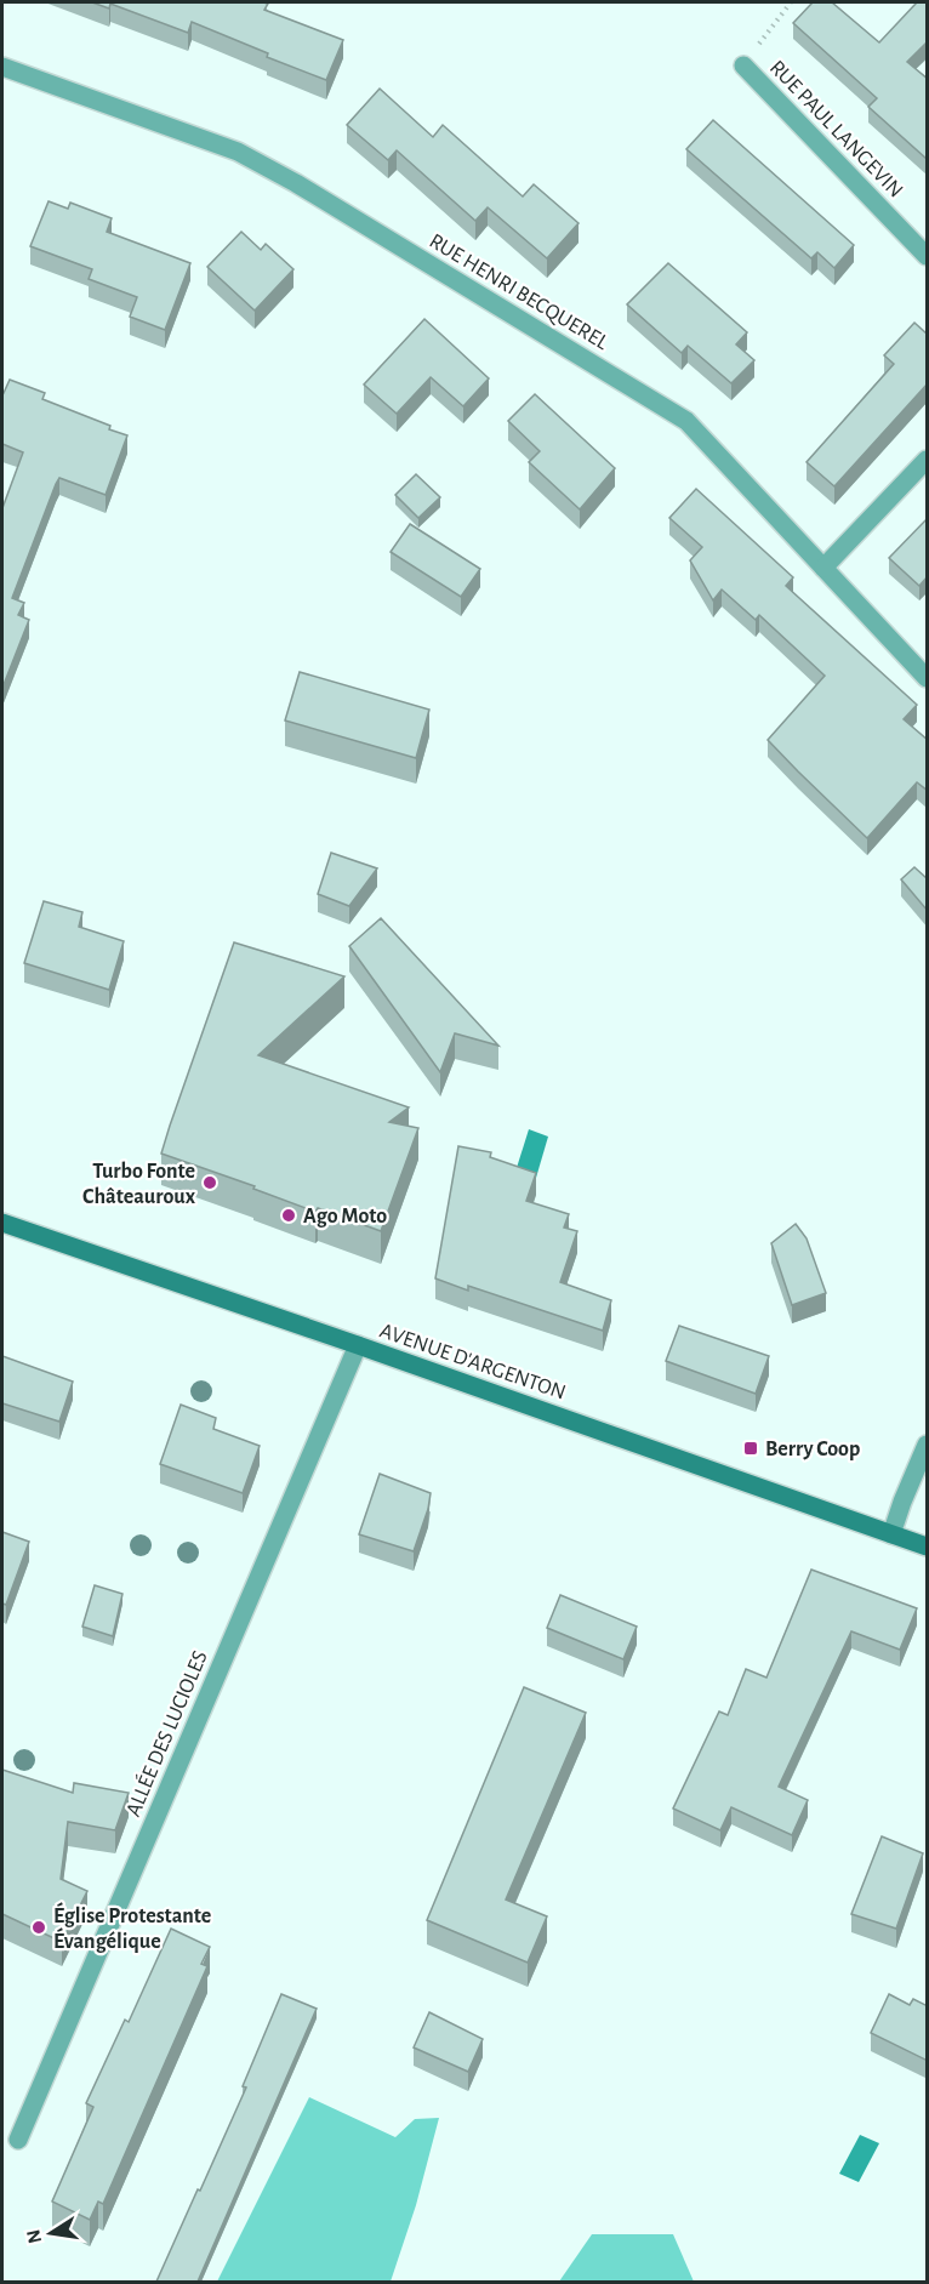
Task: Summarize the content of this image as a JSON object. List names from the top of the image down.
{
  "streets": {
    "main road": ["AVENUE D'ARGENTON"],
    "street": ["RUE PAUL LANGEVIN", "RUE HENRI BECQUEREL", "ALLÉE DES LUCIOLES"]
  },
  "crossings": [
    ["AVENUE D'ARGENTON", "ALLÉE DES LUCIOLES"]
  ],
  "places": {
    "other": ["Turbo Fonte Châteauroux", "Ago Moto", "Église Protestante Évangélique"],
    "transit": ["Berry Coop"]
  },
  "north": "left"
}
